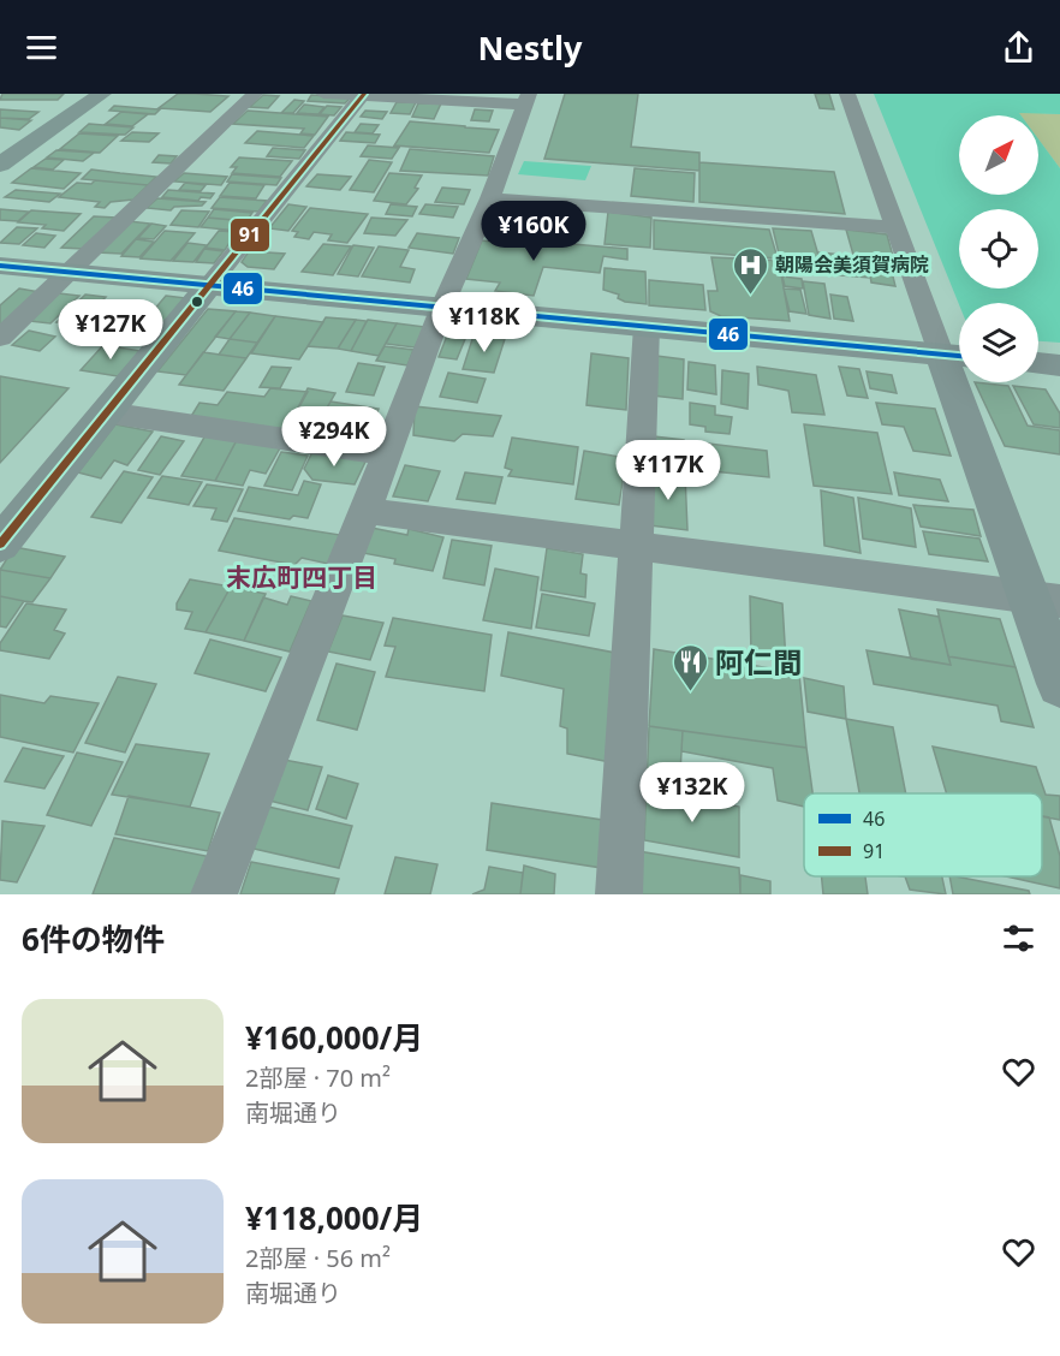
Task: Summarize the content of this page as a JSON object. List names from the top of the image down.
{
  "districts": ["末広町四丁目"],
  "places": {
    "hospital": ["朝陽会美須賀病院"],
    "restaurant": ["阿仁間"]
  },
  "lines": ["transit line 91", "transit line 46"],
  "legend": ["46", "91"],
  "north": "top right",
  "page": {
    "header": "Nestly",
    "price": [
      "¥160K",
      "¥118K",
      "¥127K",
      "¥294K",
      "¥117K",
      "¥132K"
    ],
    "heading": "6件の物件",
    "list": [
      {
        "name": "¥160,000/月",
        "note": "2部屋 · 70 m² · 南堀通り"
      },
      {
        "name": "¥118,000/月",
        "note": "2部屋 · 56 m² · 南堀通り"
      }
    ]
  }
}
